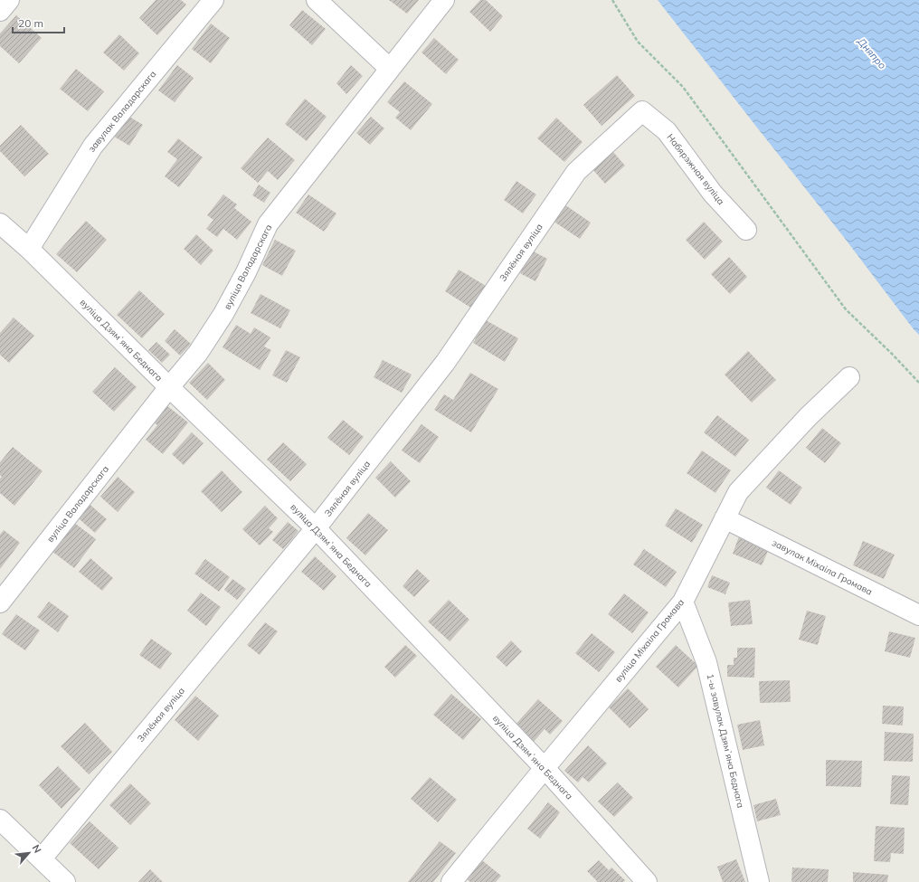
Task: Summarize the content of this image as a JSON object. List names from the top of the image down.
{
  "streets": {
    "street": [
      "завулак Валадарскага",
      "Набярэжная вуліца",
      "Зялёная вуліца",
      "вуліца Валадарскага",
      "вуліца Дзямʼяна Беднага",
      "завулак Міхаіла Громава",
      "вуліца Міхаіла Громава",
      "1-ы завулак Дзямʼяна Беднага"
    ]
  },
  "crossings": [
    ["завулак Валадарскага", "вуліца Дзямʼяна Беднага"],
    ["Набярэжная вуліца", "Зялёная вуліца"],
    ["Зялёная вуліца", "вуліца Дзямʼяна Беднага"],
    ["вуліца Валадарскага", "вуліца Дзямʼяна Беднага"],
    ["вуліца Дзямʼяна Беднага", "вуліца Міхаіла Громава"],
    ["завулак Міхаіла Громава", "вуліца Міхаіла Громава"],
    ["вуліца Міхаіла Громава", "1-ы завулак Дзямʼяна Беднага"]
  ],
  "water": ["Дняпро"],
  "scale_bar": "20 m",
  "north": "top right"
}
